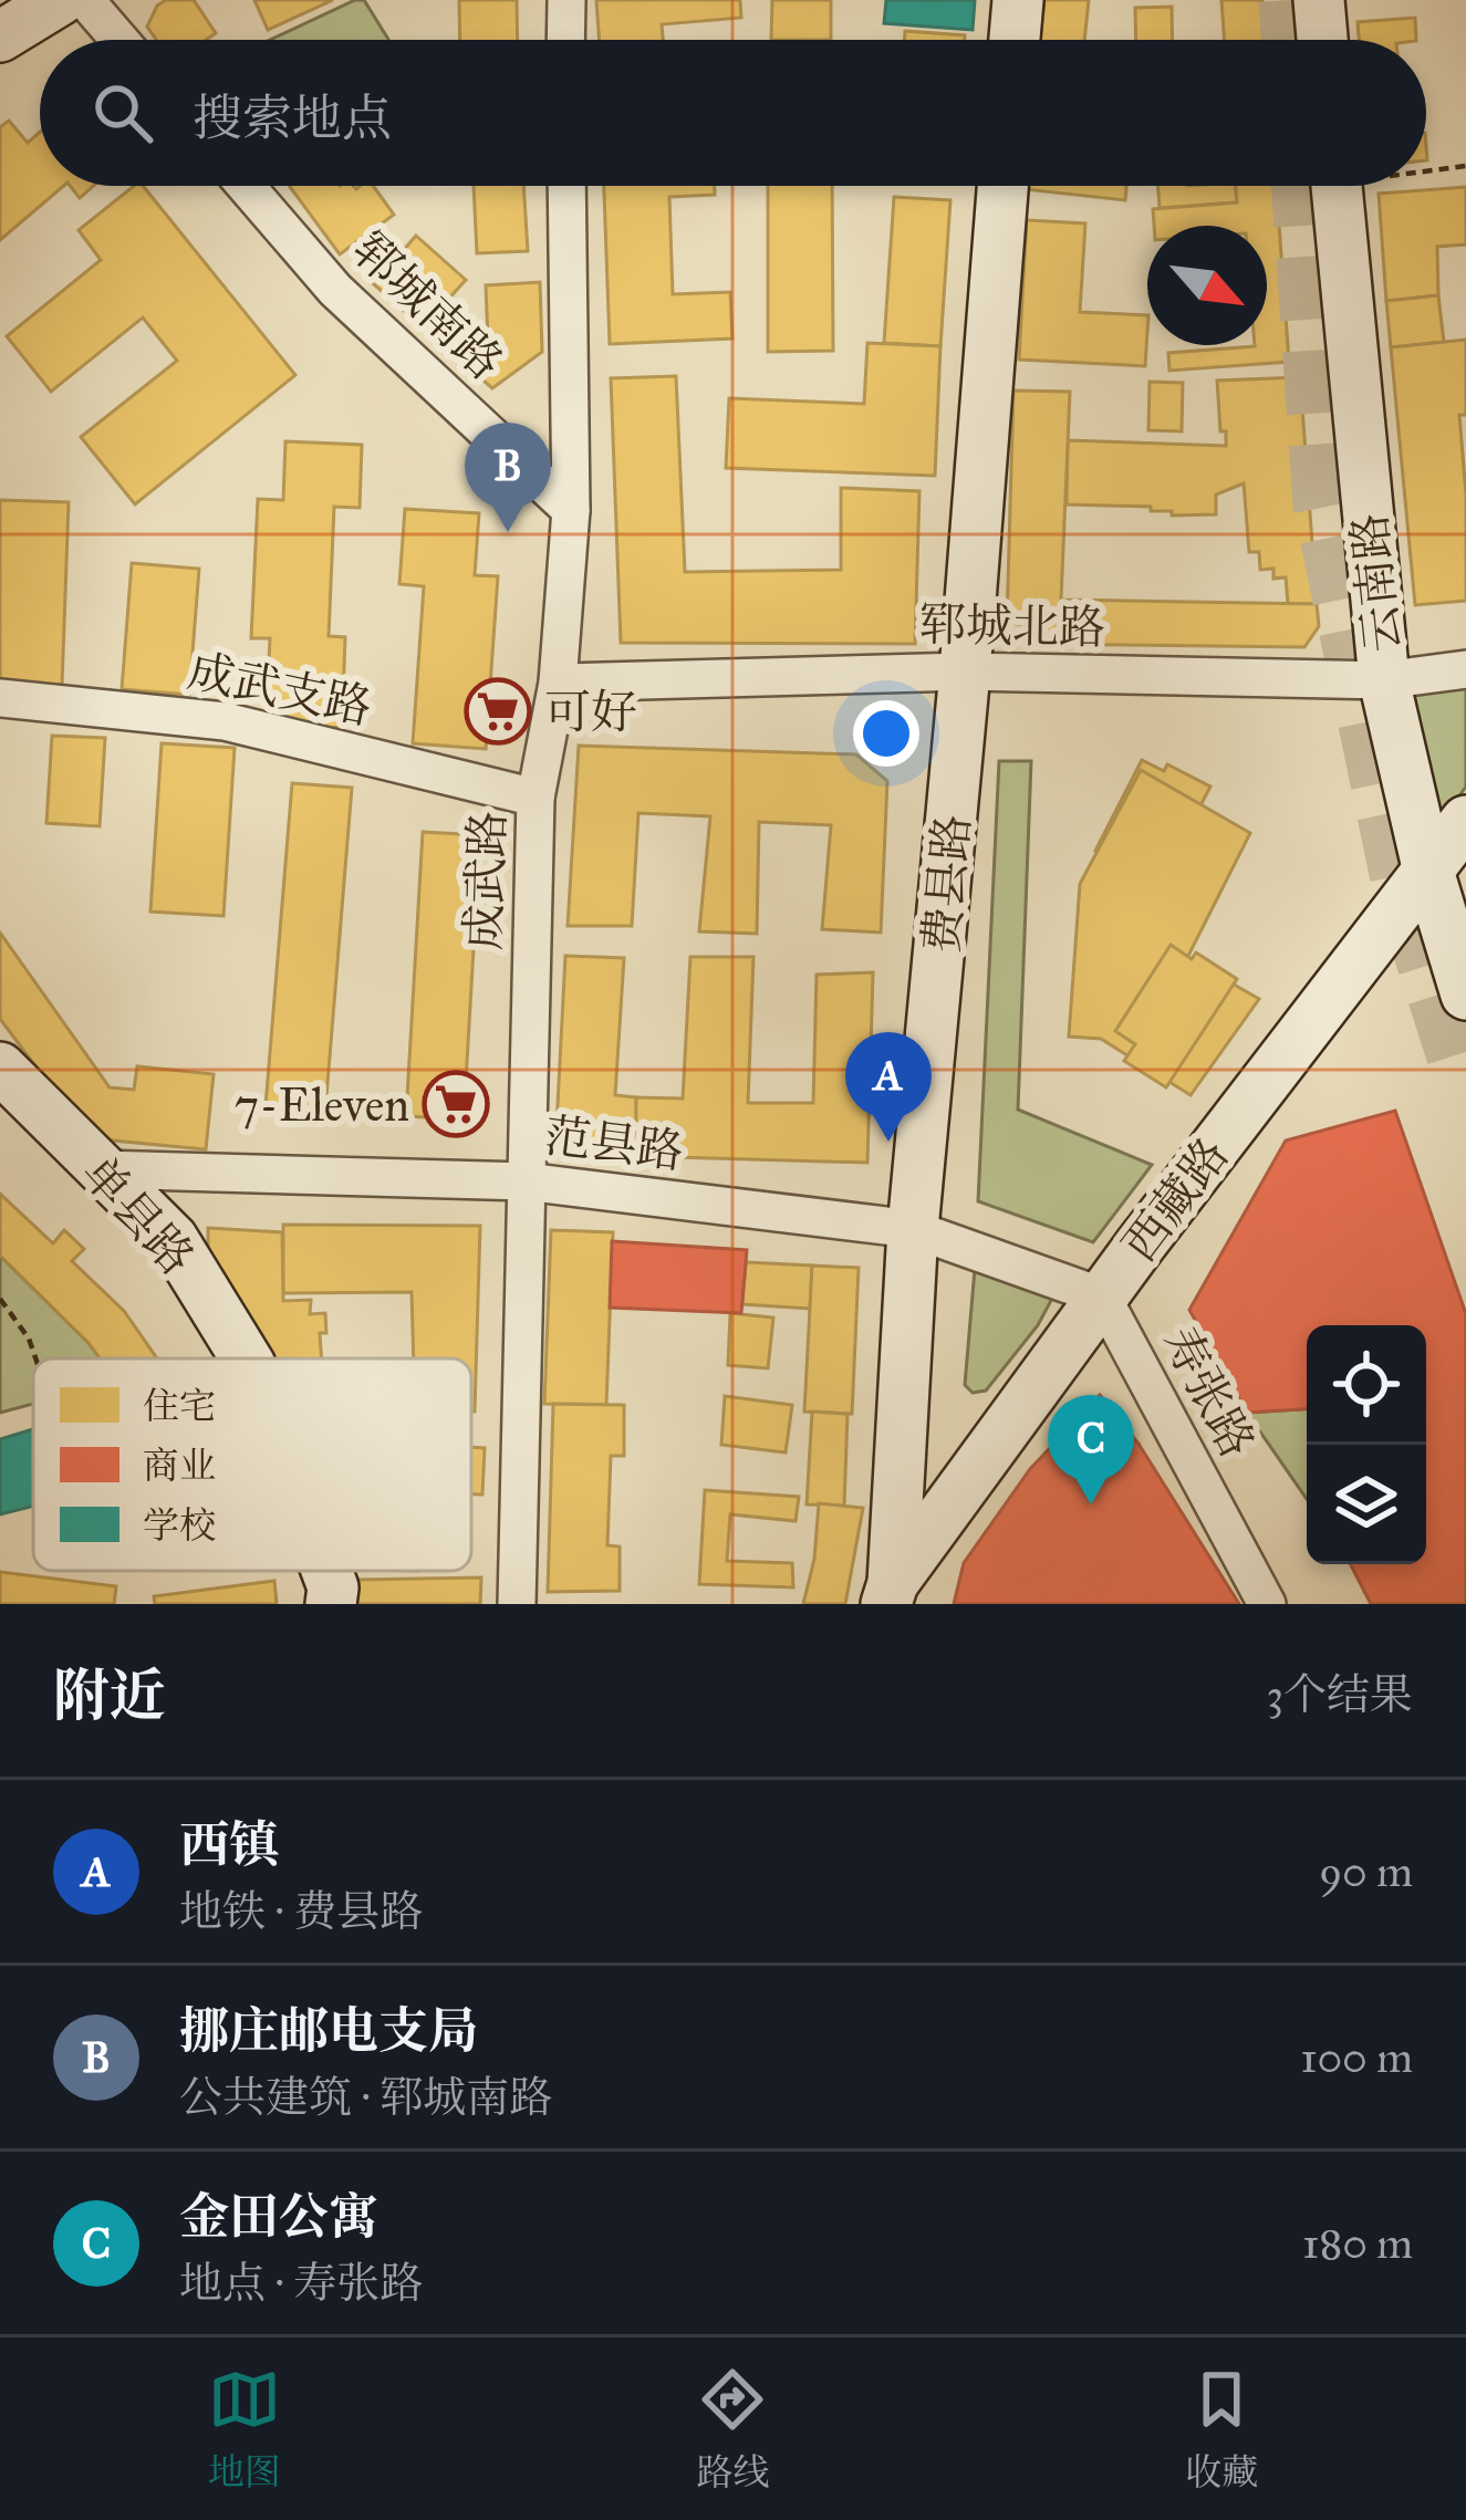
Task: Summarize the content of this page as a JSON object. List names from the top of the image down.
{
  "streets": {
    "street": [
      "郓城南路",
      "云南路",
      "郓城北路",
      "成武支路",
      "成武路",
      "费县路",
      "范县路",
      "西藏路",
      "单县路",
      "寿张路"
    ]
  },
  "crossings": [
    ["郓城南路", "成武路"],
    ["云南路", "郓城北路"],
    ["云南路", "西藏路"],
    ["郓城北路", "成武路"],
    ["郓城北路", "费县路"],
    ["成武支路", "成武路"],
    ["成武路", "范县路"],
    ["费县路", "范县路"],
    ["费县路", "西藏路"],
    ["范县路", "西藏路"],
    ["范县路", "单县路"],
    ["范县路", "寿张路"],
    ["西藏路", "寿张路"]
  ],
  "places": {
    "supermarket": ["可好", "7-Eleven"]
  },
  "legend": ["住宅", "商业", "学校"],
  "north": "bottom right",
  "page": {
    "search": "搜索地点",
    "pins": ["B", "A", "C"],
    "heading": ["附近", "3个结果"],
    "list": [
      {
        "mark": "A",
        "name": "西镇",
        "note": "地铁 · 费县路",
        "value": "90 m"
      },
      {
        "mark": "B",
        "name": "挪庄邮电支局",
        "note": "公共建筑 · 郓城南路",
        "value": "100 m"
      },
      {
        "mark": "C",
        "name": "金田公寓",
        "note": "地点 · 寿张路",
        "value": "180 m"
      }
    ],
    "nav": ["地图", "路线", "收藏"]
  }
}
